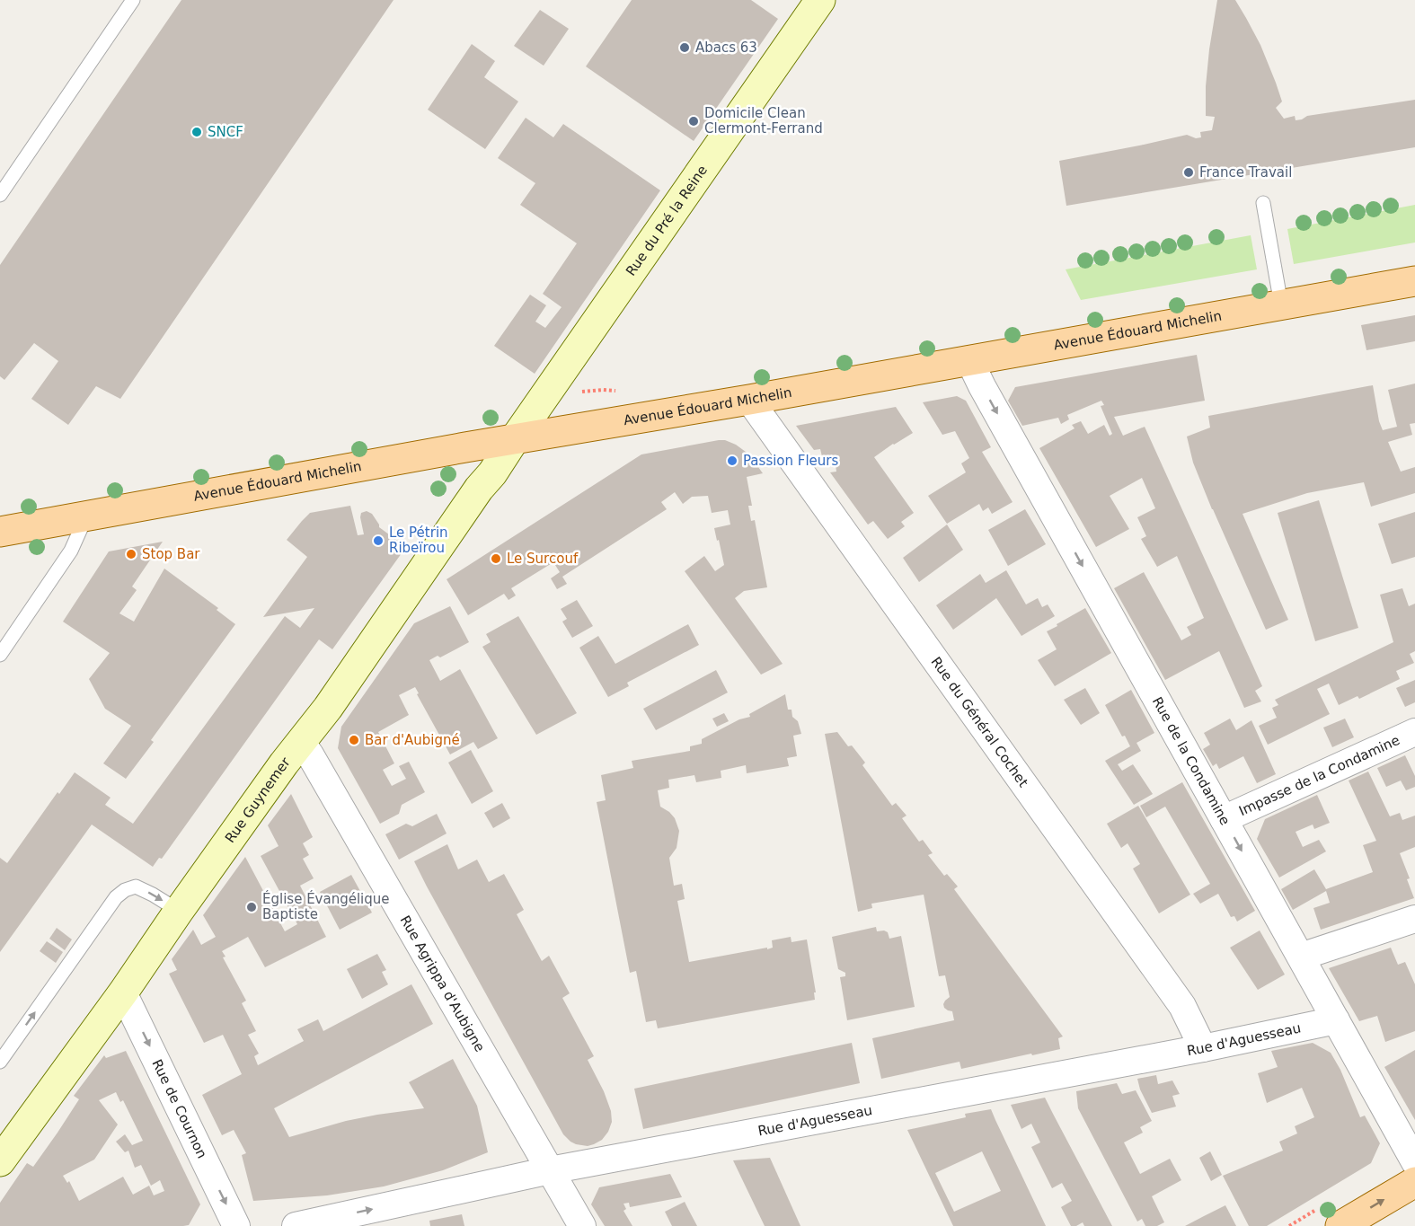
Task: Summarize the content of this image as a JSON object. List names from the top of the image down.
{
  "streets": {
    "main road": ["Rue du Pré la Reine", "Avenue Édouard Michelin", "Rue Guynemer"],
    "street": [
      "Rue du Général Cochet",
      "Rue de la Condamine",
      "Impasse de la Condamine",
      "Rue Agrippa d'Aubigne",
      "Rue d'Aguesseau",
      "Rue de Cournon"
    ]
  },
  "crossings": [
    ["Rue du Pré la Reine", "Avenue Édouard Michelin"],
    ["Rue du Pré la Reine", "Rue Guynemer"],
    ["Avenue Édouard Michelin", "Rue du Général Cochet"],
    ["Avenue Édouard Michelin", "Rue de la Condamine"],
    ["Avenue Édouard Michelin", "Rue Guynemer"],
    ["Rue du Général Cochet", "Rue d'Aguesseau"],
    ["Rue de la Condamine", "Impasse de la Condamine"],
    ["Rue de la Condamine", "Rue d'Aguesseau"],
    ["Rue Guynemer", "Rue Agrippa d'Aubigne"],
    ["Rue Guynemer", "Rue de Cournon"],
    ["Rue Agrippa d'Aubigne", "Rue d'Aguesseau"]
  ],
  "one_way": ["Rue de la Condamine", "Rue de Cournon"],
  "places": [
    "Abacs 63",
    "Domicile Clean Clermont-Ferrand",
    "SNCF",
    "France Travail",
    "Passion Fleurs",
    "Le Pétrin Ribeïrou",
    "Stop Bar",
    "Le Surcouf",
    "Bar d'Aubigné",
    "Église Évangélique Baptiste"
  ]
}
